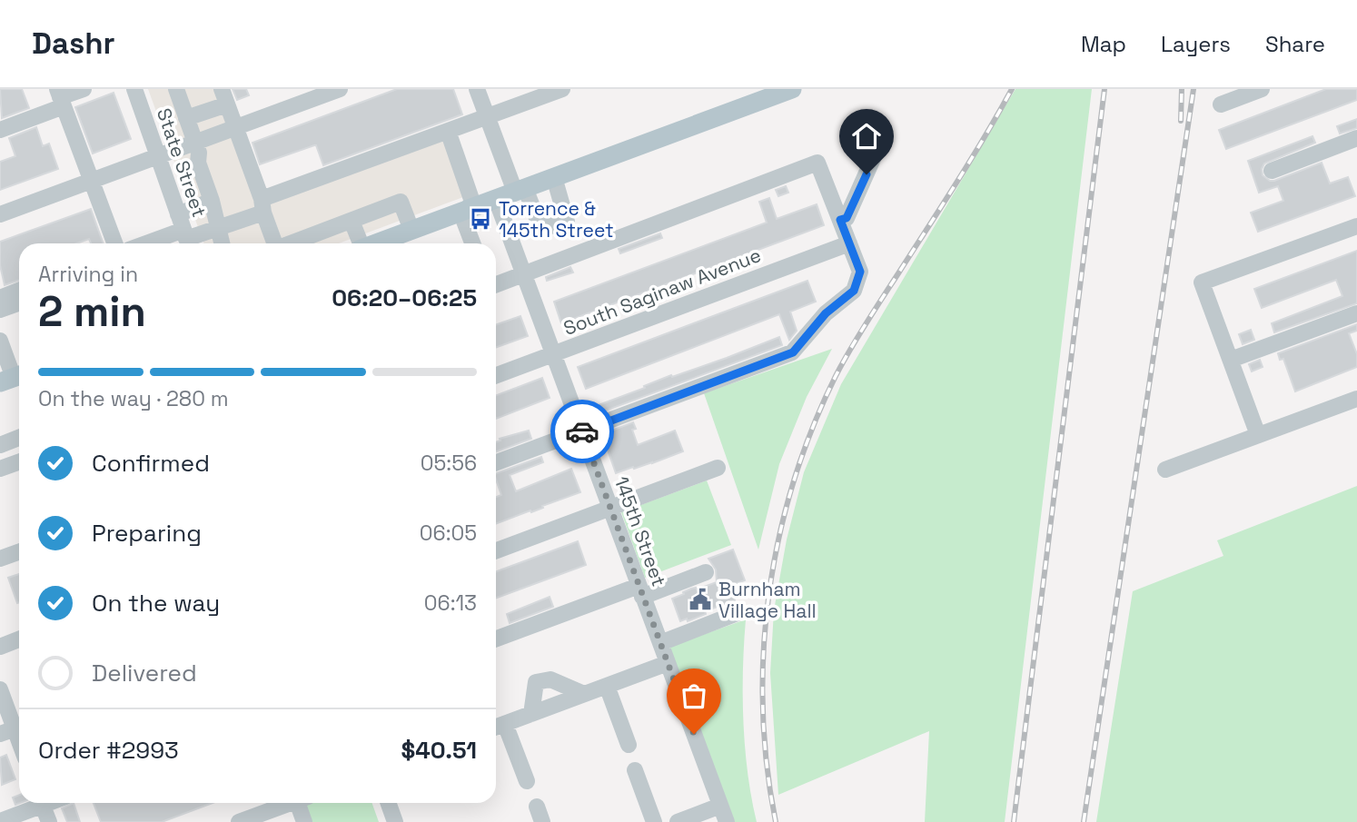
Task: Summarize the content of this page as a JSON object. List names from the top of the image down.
{
  "streets": {
    "street": ["State Street", "South Saginaw Avenue", "145th Street"]
  },
  "crossings": [
    ["South Saginaw Avenue", "145th Street"]
  ],
  "places": {
    "bus stop": ["Torrence & 145th Street"],
    "public building": ["Burnham Village Hall"]
  },
  "page": {
    "header": "Dashr",
    "nav": ["Map", "Layers", "Share"],
    "heading": ["2 min", "Arriving in", "06:20–06:25"],
    "panel": ["Order #2993", "$40.51"],
    "bar": "On the way · 280 m",
    "list": [
      ["Confirmed", "05:56"],
      ["Preparing", "06:05"],
      ["On the way", "06:13"],
      "Delivered"
    ]
  }
}
